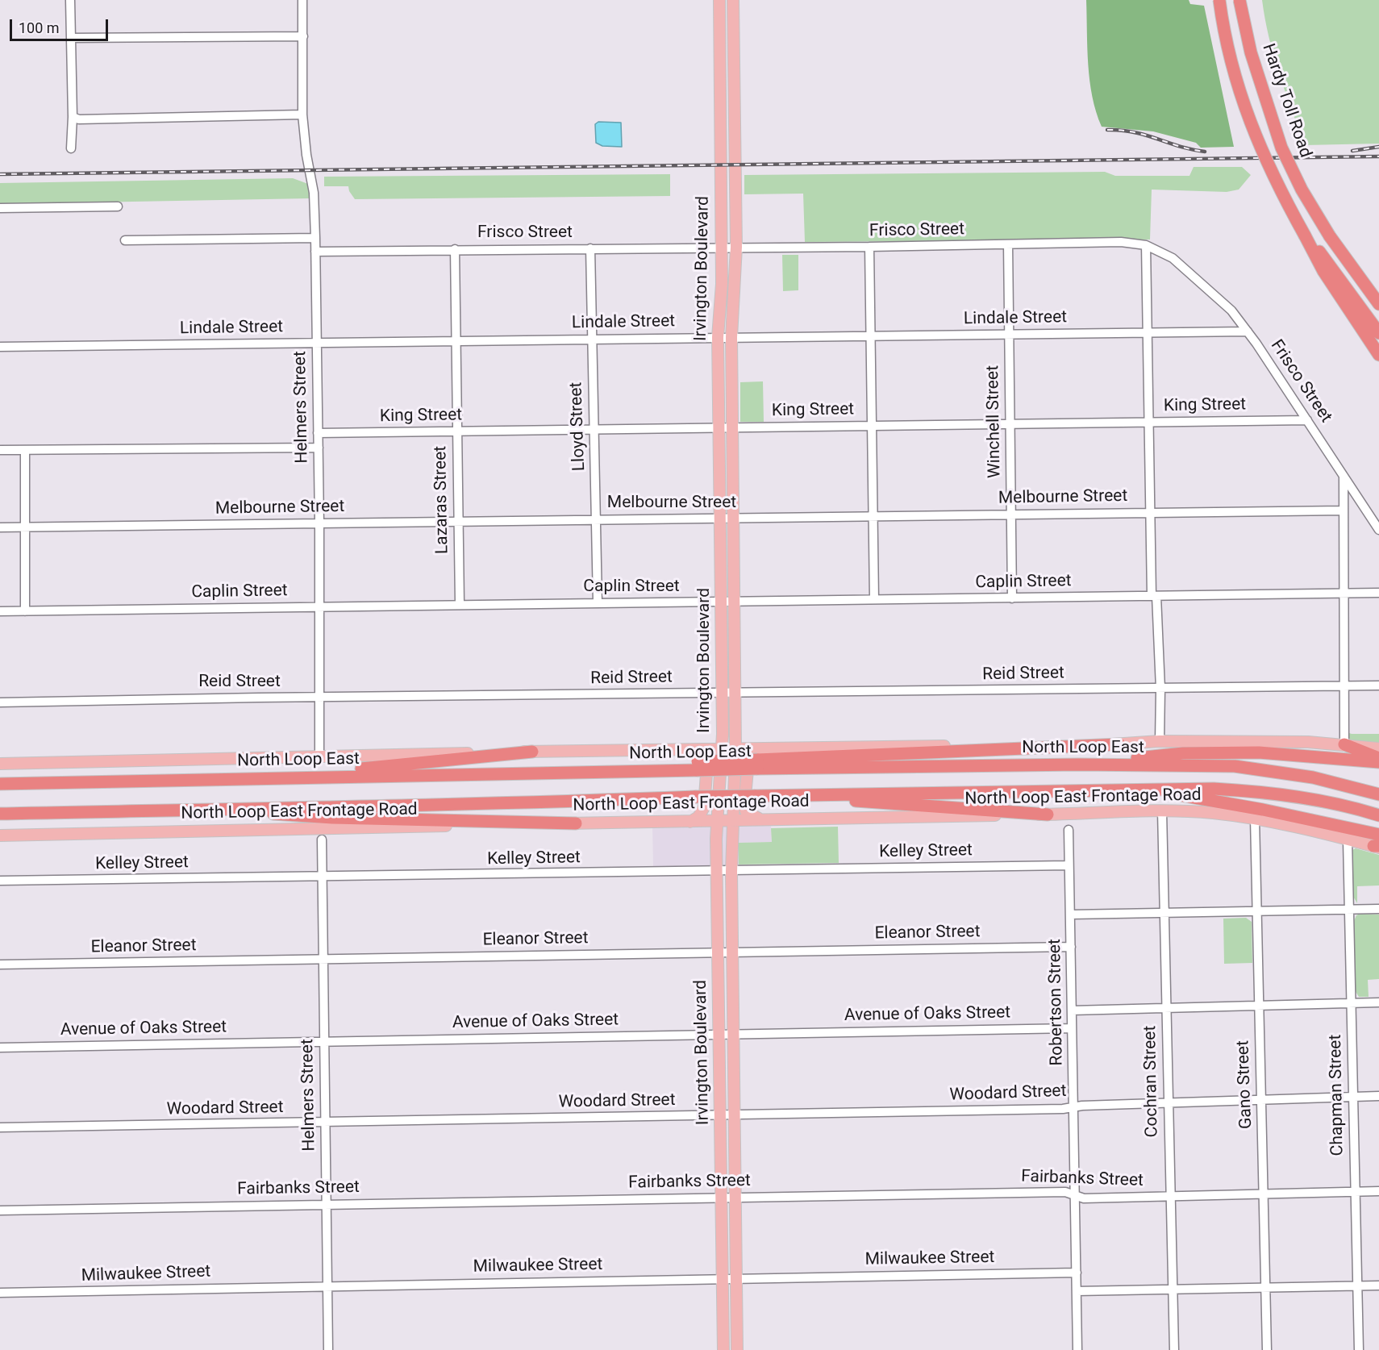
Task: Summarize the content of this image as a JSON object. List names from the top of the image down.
{
  "streets": {
    "highway": ["Hardy Toll Road", "North Loop East"],
    "main road": ["Irvington Boulevard", "North Loop East Frontage Road"],
    "street": [
      "Frisco Street",
      "Lindale Street",
      "King Street",
      "Helmers Street",
      "Winchell Street",
      "Lloyd Street",
      "Melbourne Street",
      "Lazaras Street",
      "Caplin Street",
      "Reid Street",
      "Kelley Street",
      "Eleanor Street",
      "Robertson Street",
      "Avenue of Oaks Street",
      "Cochran Street",
      "Gano Street",
      "Woodard Street",
      "Chapman Street",
      "Fairbanks Street",
      "Milwaukee Street"
    ]
  },
  "crossings": [
    ["Frisco Street", "Irvington Boulevard"],
    ["Frisco Street", "Lindale Street"],
    ["Frisco Street", "King Street"],
    ["Frisco Street", "Helmers Street"],
    ["Frisco Street", "Winchell Street"],
    ["Frisco Street", "Lloyd Street"],
    ["Frisco Street", "Lazaras Street"],
    ["Irvington Boulevard", "Lindale Street"],
    ["Irvington Boulevard", "King Street"],
    ["Irvington Boulevard", "Melbourne Street"],
    ["Irvington Boulevard", "Caplin Street"],
    ["Irvington Boulevard", "Reid Street"],
    ["Irvington Boulevard", "North Loop East Frontage Road"],
    ["Irvington Boulevard", "Kelley Street"],
    ["Irvington Boulevard", "Eleanor Street"],
    ["Irvington Boulevard", "Avenue of Oaks Street"],
    ["Irvington Boulevard", "Woodard Street"],
    ["Irvington Boulevard", "Fairbanks Street"],
    ["Irvington Boulevard", "Milwaukee Street"],
    ["Lindale Street", "Helmers Street"],
    ["Lindale Street", "Winchell Street"],
    ["Lindale Street", "Lloyd Street"],
    ["Lindale Street", "Lazaras Street"],
    ["King Street", "Helmers Street"],
    ["King Street", "Winchell Street"],
    ["King Street", "Lloyd Street"],
    ["King Street", "Lazaras Street"],
    ["Helmers Street", "Melbourne Street"],
    ["Helmers Street", "Caplin Street"],
    ["Helmers Street", "Reid Street"],
    ["Helmers Street", "Kelley Street"],
    ["Helmers Street", "Eleanor Street"],
    ["Helmers Street", "Avenue of Oaks Street"],
    ["Helmers Street", "Woodard Street"],
    ["Helmers Street", "Fairbanks Street"],
    ["Helmers Street", "Milwaukee Street"],
    ["Winchell Street", "Melbourne Street"],
    ["Winchell Street", "Caplin Street"],
    ["Lloyd Street", "Melbourne Street"],
    ["Lloyd Street", "Caplin Street"],
    ["Melbourne Street", "Lazaras Street"],
    ["Lazaras Street", "Caplin Street"],
    ["North Loop East Frontage Road", "Cochran Street"],
    ["North Loop East Frontage Road", "Gano Street"],
    ["North Loop East Frontage Road", "Chapman Street"],
    ["Kelley Street", "Robertson Street"],
    ["Eleanor Street", "Robertson Street"],
    ["Robertson Street", "Avenue of Oaks Street"],
    ["Robertson Street", "Woodard Street"],
    ["Robertson Street", "Fairbanks Street"],
    ["Robertson Street", "Milwaukee Street"],
    ["Cochran Street", "Woodard Street"],
    ["Cochran Street", "Fairbanks Street"],
    ["Gano Street", "Woodard Street"],
    ["Gano Street", "Fairbanks Street"],
    ["Woodard Street", "Chapman Street"],
    ["Chapman Street", "Fairbanks Street"]
  ],
  "scale_bar": "100 m"
}
